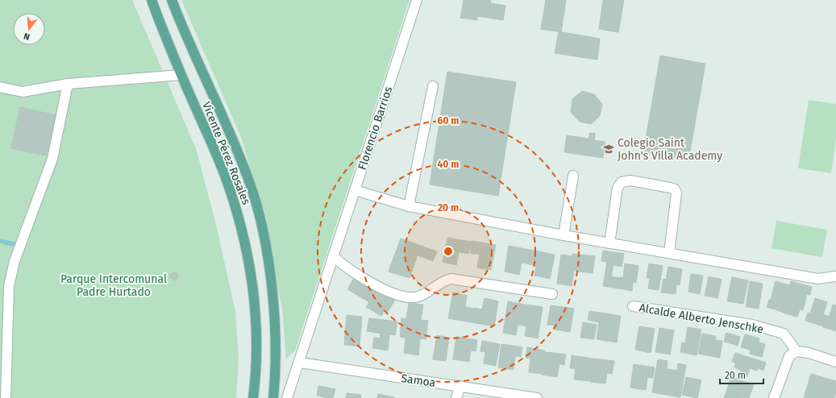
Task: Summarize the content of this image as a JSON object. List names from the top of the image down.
{
  "streets": {
    "main road": ["Vicente Pérez Rosales"],
    "street": ["Florencio Barrios", "Alcalde Alberto Jenschke", "Samoa"]
  },
  "crossings": [
    ["Florencio Barrios", "Samoa"]
  ],
  "parks": ["Parque Intercomunal Padre Hurtado"],
  "places": {
    "school or university": ["Colegio Saint John's Villa Academy"]
  },
  "scale_bar": "20 m",
  "north": "bottom",
  "rings": ["60 m", "40 m", "20 m"]
}
